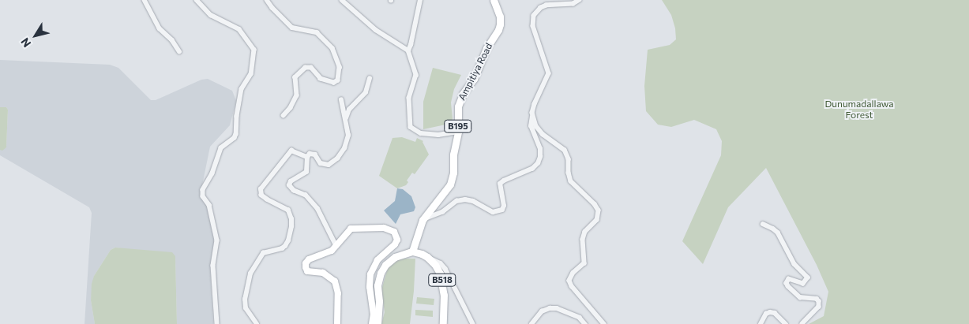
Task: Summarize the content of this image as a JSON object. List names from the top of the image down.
{
  "streets": {
    "main road": ["Ampitiya Road", "B195", "B518"]
  },
  "parks": ["Dunumadallawa Forest"],
  "north": "bottom left"
}
